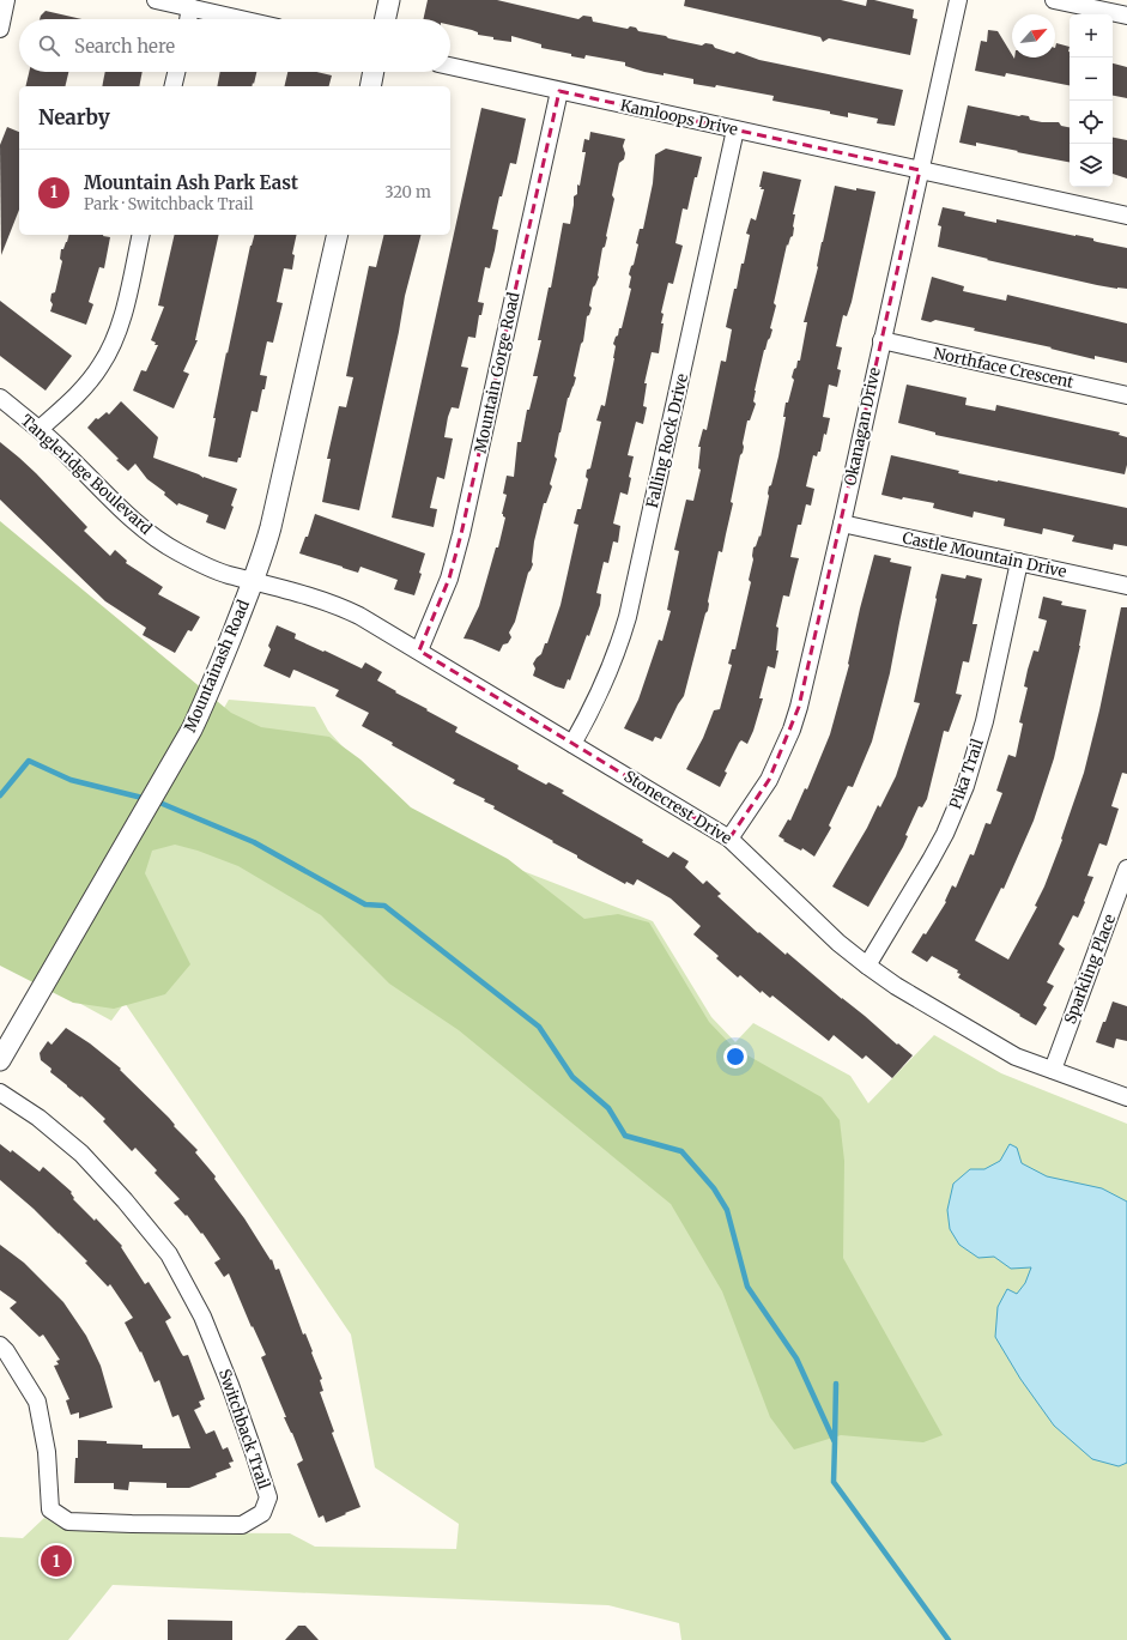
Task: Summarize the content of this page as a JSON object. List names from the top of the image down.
{
  "streets": {
    "street": [
      "Kamloops Drive",
      "Northface Crescent",
      "Mountain Gorge Road",
      "Okanagan Drive",
      "Falling Rock Drive",
      "Tangleridge Boulevard",
      "Castle Mountain Drive",
      "Mountainash Road",
      "Pika Trail",
      "Stonecrest Drive",
      "Sparkling Place",
      "Switchback Trail"
    ]
  },
  "crossings": [
    ["Kamloops Drive", "Mountain Gorge Road"],
    ["Kamloops Drive", "Okanagan Drive"],
    ["Kamloops Drive", "Falling Rock Drive"],
    ["Northface Crescent", "Okanagan Drive"],
    ["Mountain Gorge Road", "Stonecrest Drive"],
    ["Okanagan Drive", "Castle Mountain Drive"],
    ["Okanagan Drive", "Stonecrest Drive"],
    ["Falling Rock Drive", "Stonecrest Drive"],
    ["Tangleridge Boulevard", "Mountainash Road"],
    ["Tangleridge Boulevard", "Stonecrest Drive"],
    ["Castle Mountain Drive", "Pika Trail"],
    ["Mountainash Road", "Stonecrest Drive"],
    ["Pika Trail", "Stonecrest Drive"],
    ["Stonecrest Drive", "Sparkling Place"]
  ],
  "north": "top right",
  "page": {
    "map_buttons": ["+", "−"],
    "search": "Search here",
    "heading": "Nearby",
    "list": [
      {
        "mark": "1",
        "name": "Mountain Ash Park East",
        "note": "Park · Switchback Trail",
        "value": "320 m"
      }
    ],
    "pins": "1"
  }
}
